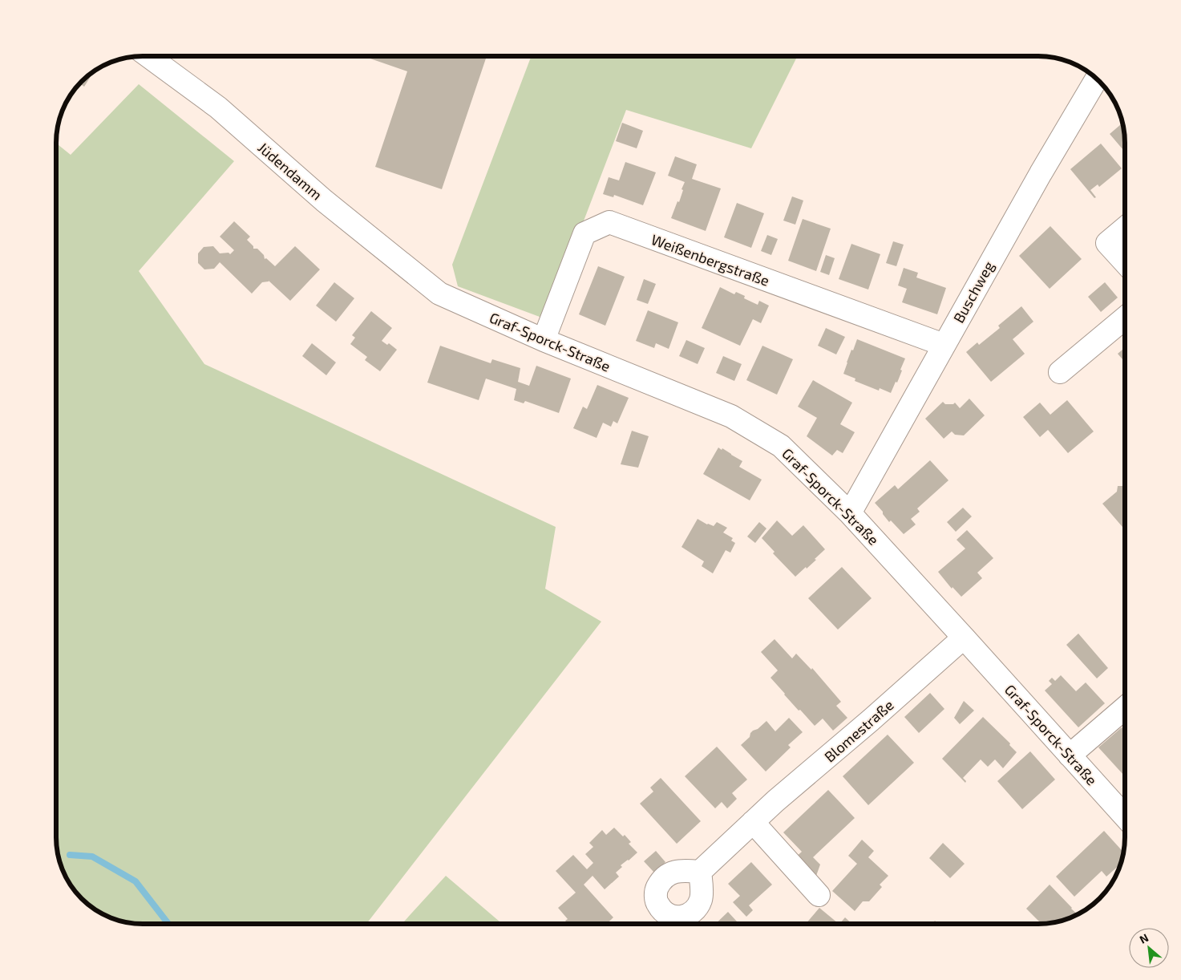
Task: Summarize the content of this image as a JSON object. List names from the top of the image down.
{
  "streets": {
    "street": [
      "Jüdendamm",
      "Weißenbergstraße",
      "Buschweg",
      "Graf-Sporck-Straße",
      "Blomestraße"
    ]
  },
  "crossings": [
    ["Jüdendamm", "Graf-Sporck-Straße"],
    ["Weißenbergstraße", "Buschweg"],
    ["Weißenbergstraße", "Graf-Sporck-Straße"],
    ["Buschweg", "Graf-Sporck-Straße"],
    ["Graf-Sporck-Straße", "Blomestraße"]
  ],
  "north": "top left"
}
